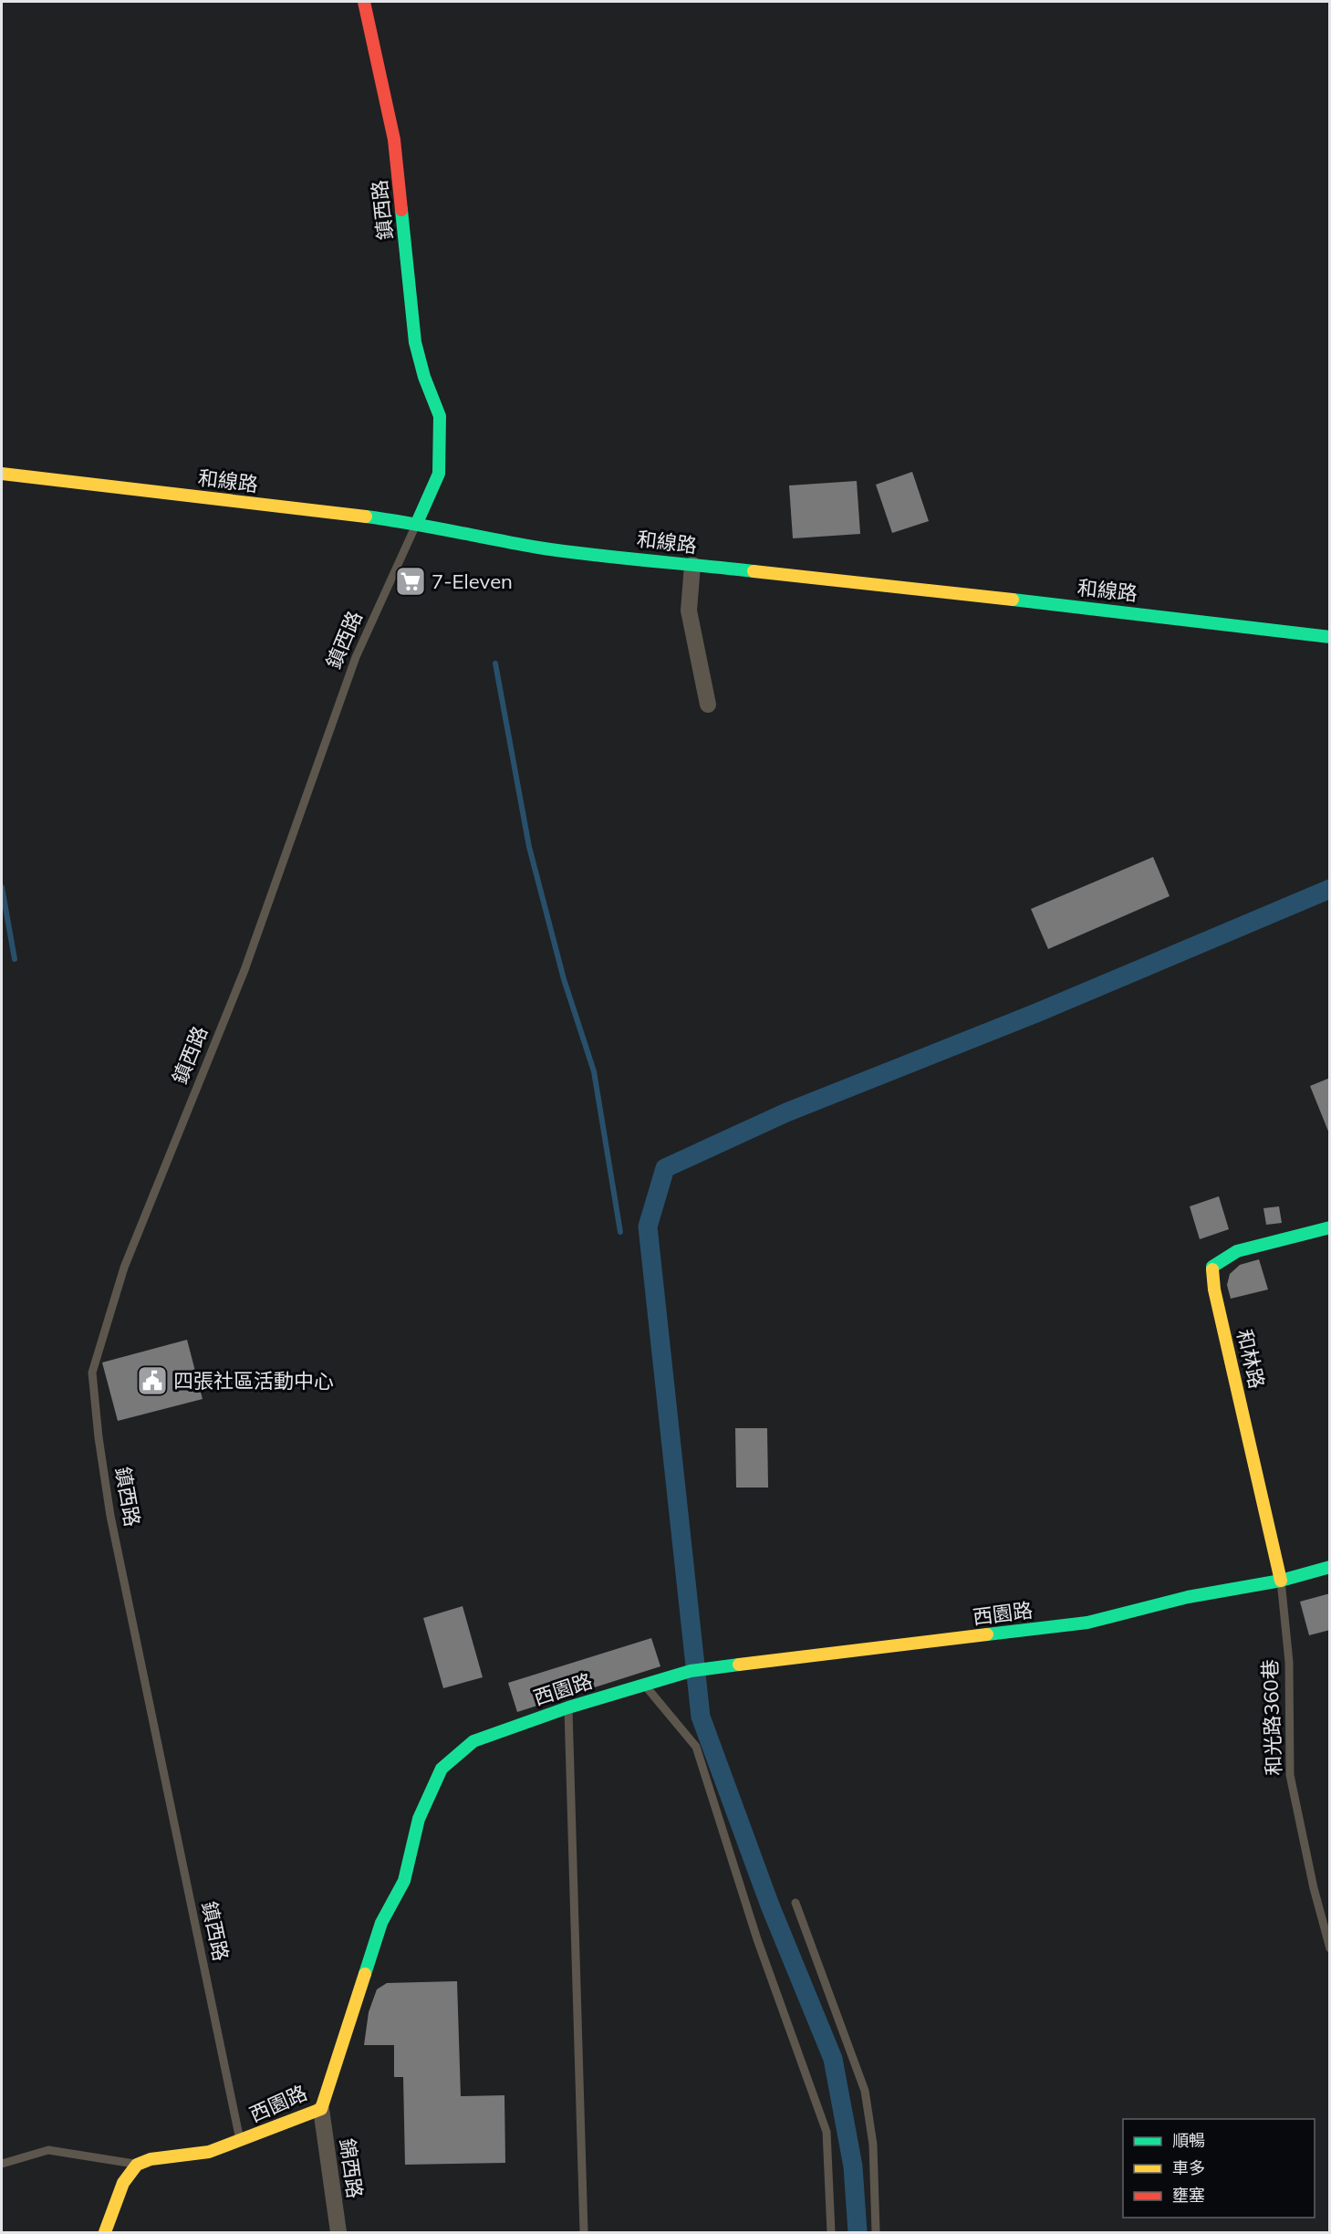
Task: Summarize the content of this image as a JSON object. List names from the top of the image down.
{
  "streets": {
    "street": [
      "鎮西路",
      "和線路",
      "和林路",
      "西園路",
      "錦西路"
    ],
    "lane": ["和光路360巷"]
  },
  "crossings": [
    ["鎮西路", "和線路"],
    ["鎮西路", "西園路"],
    ["和林路", "西園路"],
    ["和林路", "和光路360巷"],
    ["西園路", "和光路360巷"],
    ["西園路", "錦西路"]
  ],
  "places": {
    "supermarket": ["7-Eleven"],
    "public building": ["四張社區活動中心"]
  },
  "legend": ["順暢", "車多", "壅塞"]
}
